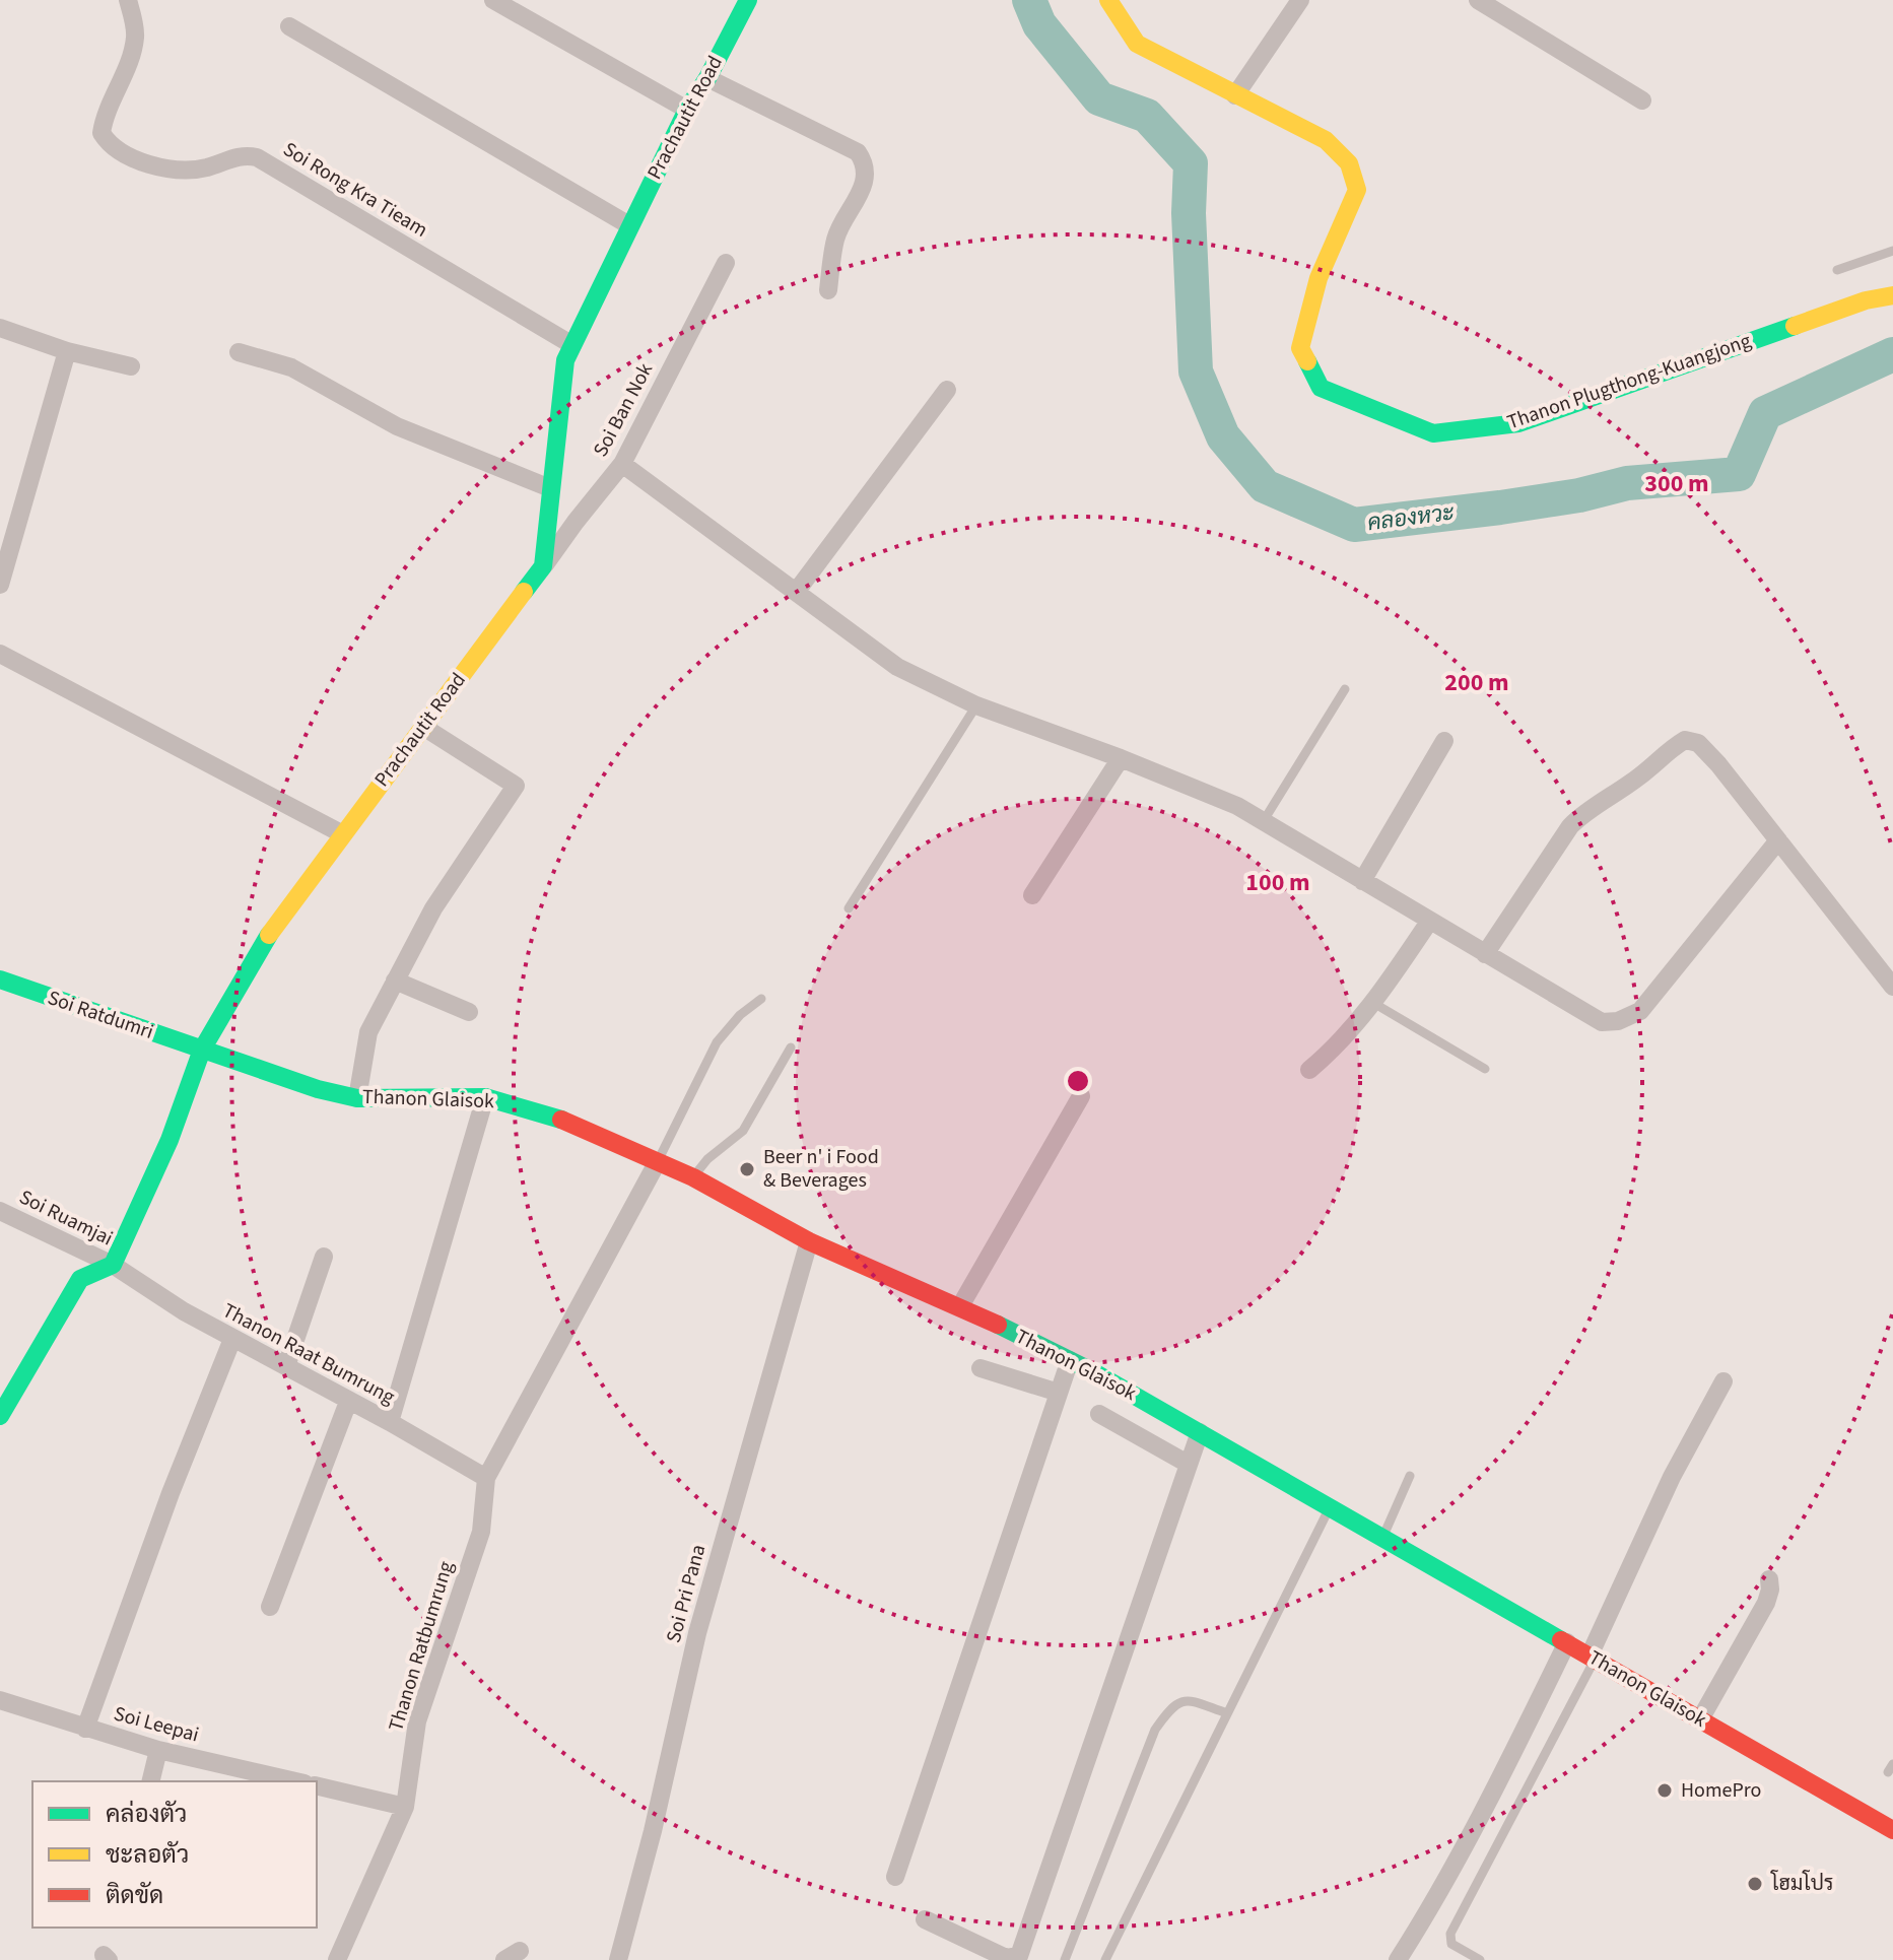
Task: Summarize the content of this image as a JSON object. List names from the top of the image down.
{
  "streets": {
    "street": [
      "Prachautit Road",
      "Soi Rong Kra Tieam",
      "Thanon Plugthong-Kuangjong",
      "Soi Ban Nok",
      "Soi Ratdumri",
      "Thanon Glaisok",
      "Soi Ruamjai",
      "Thanon Raat Bumrung",
      "Soi Pri Pana",
      "Thanon Ratbumrung",
      "Soi Leepai"
    ]
  },
  "crossings": [
    ["Prachautit Road", "Soi Rong Kra Tieam"],
    ["Prachautit Road", "Soi Ban Nok"],
    ["Prachautit Road", "Soi Ratdumri"],
    ["Prachautit Road", "Thanon Glaisok"],
    ["Prachautit Road", "Soi Ruamjai"],
    ["Prachautit Road", "Thanon Raat Bumrung"],
    ["Soi Ratdumri", "Thanon Glaisok"],
    ["Thanon Glaisok", "Soi Pri Pana"],
    ["Soi Ruamjai", "Thanon Raat Bumrung"],
    ["Thanon Raat Bumrung", "Thanon Ratbumrung"]
  ],
  "water": ["คลองหวะ"],
  "places": ["Beer n' i Food & Beverages", "HomePro", "โฮมโปร"],
  "legend": ["คล่องตัว", "ชะลอตัว", "ติดขัด"],
  "rings": ["300 m", "200 m", "100 m"]
}
